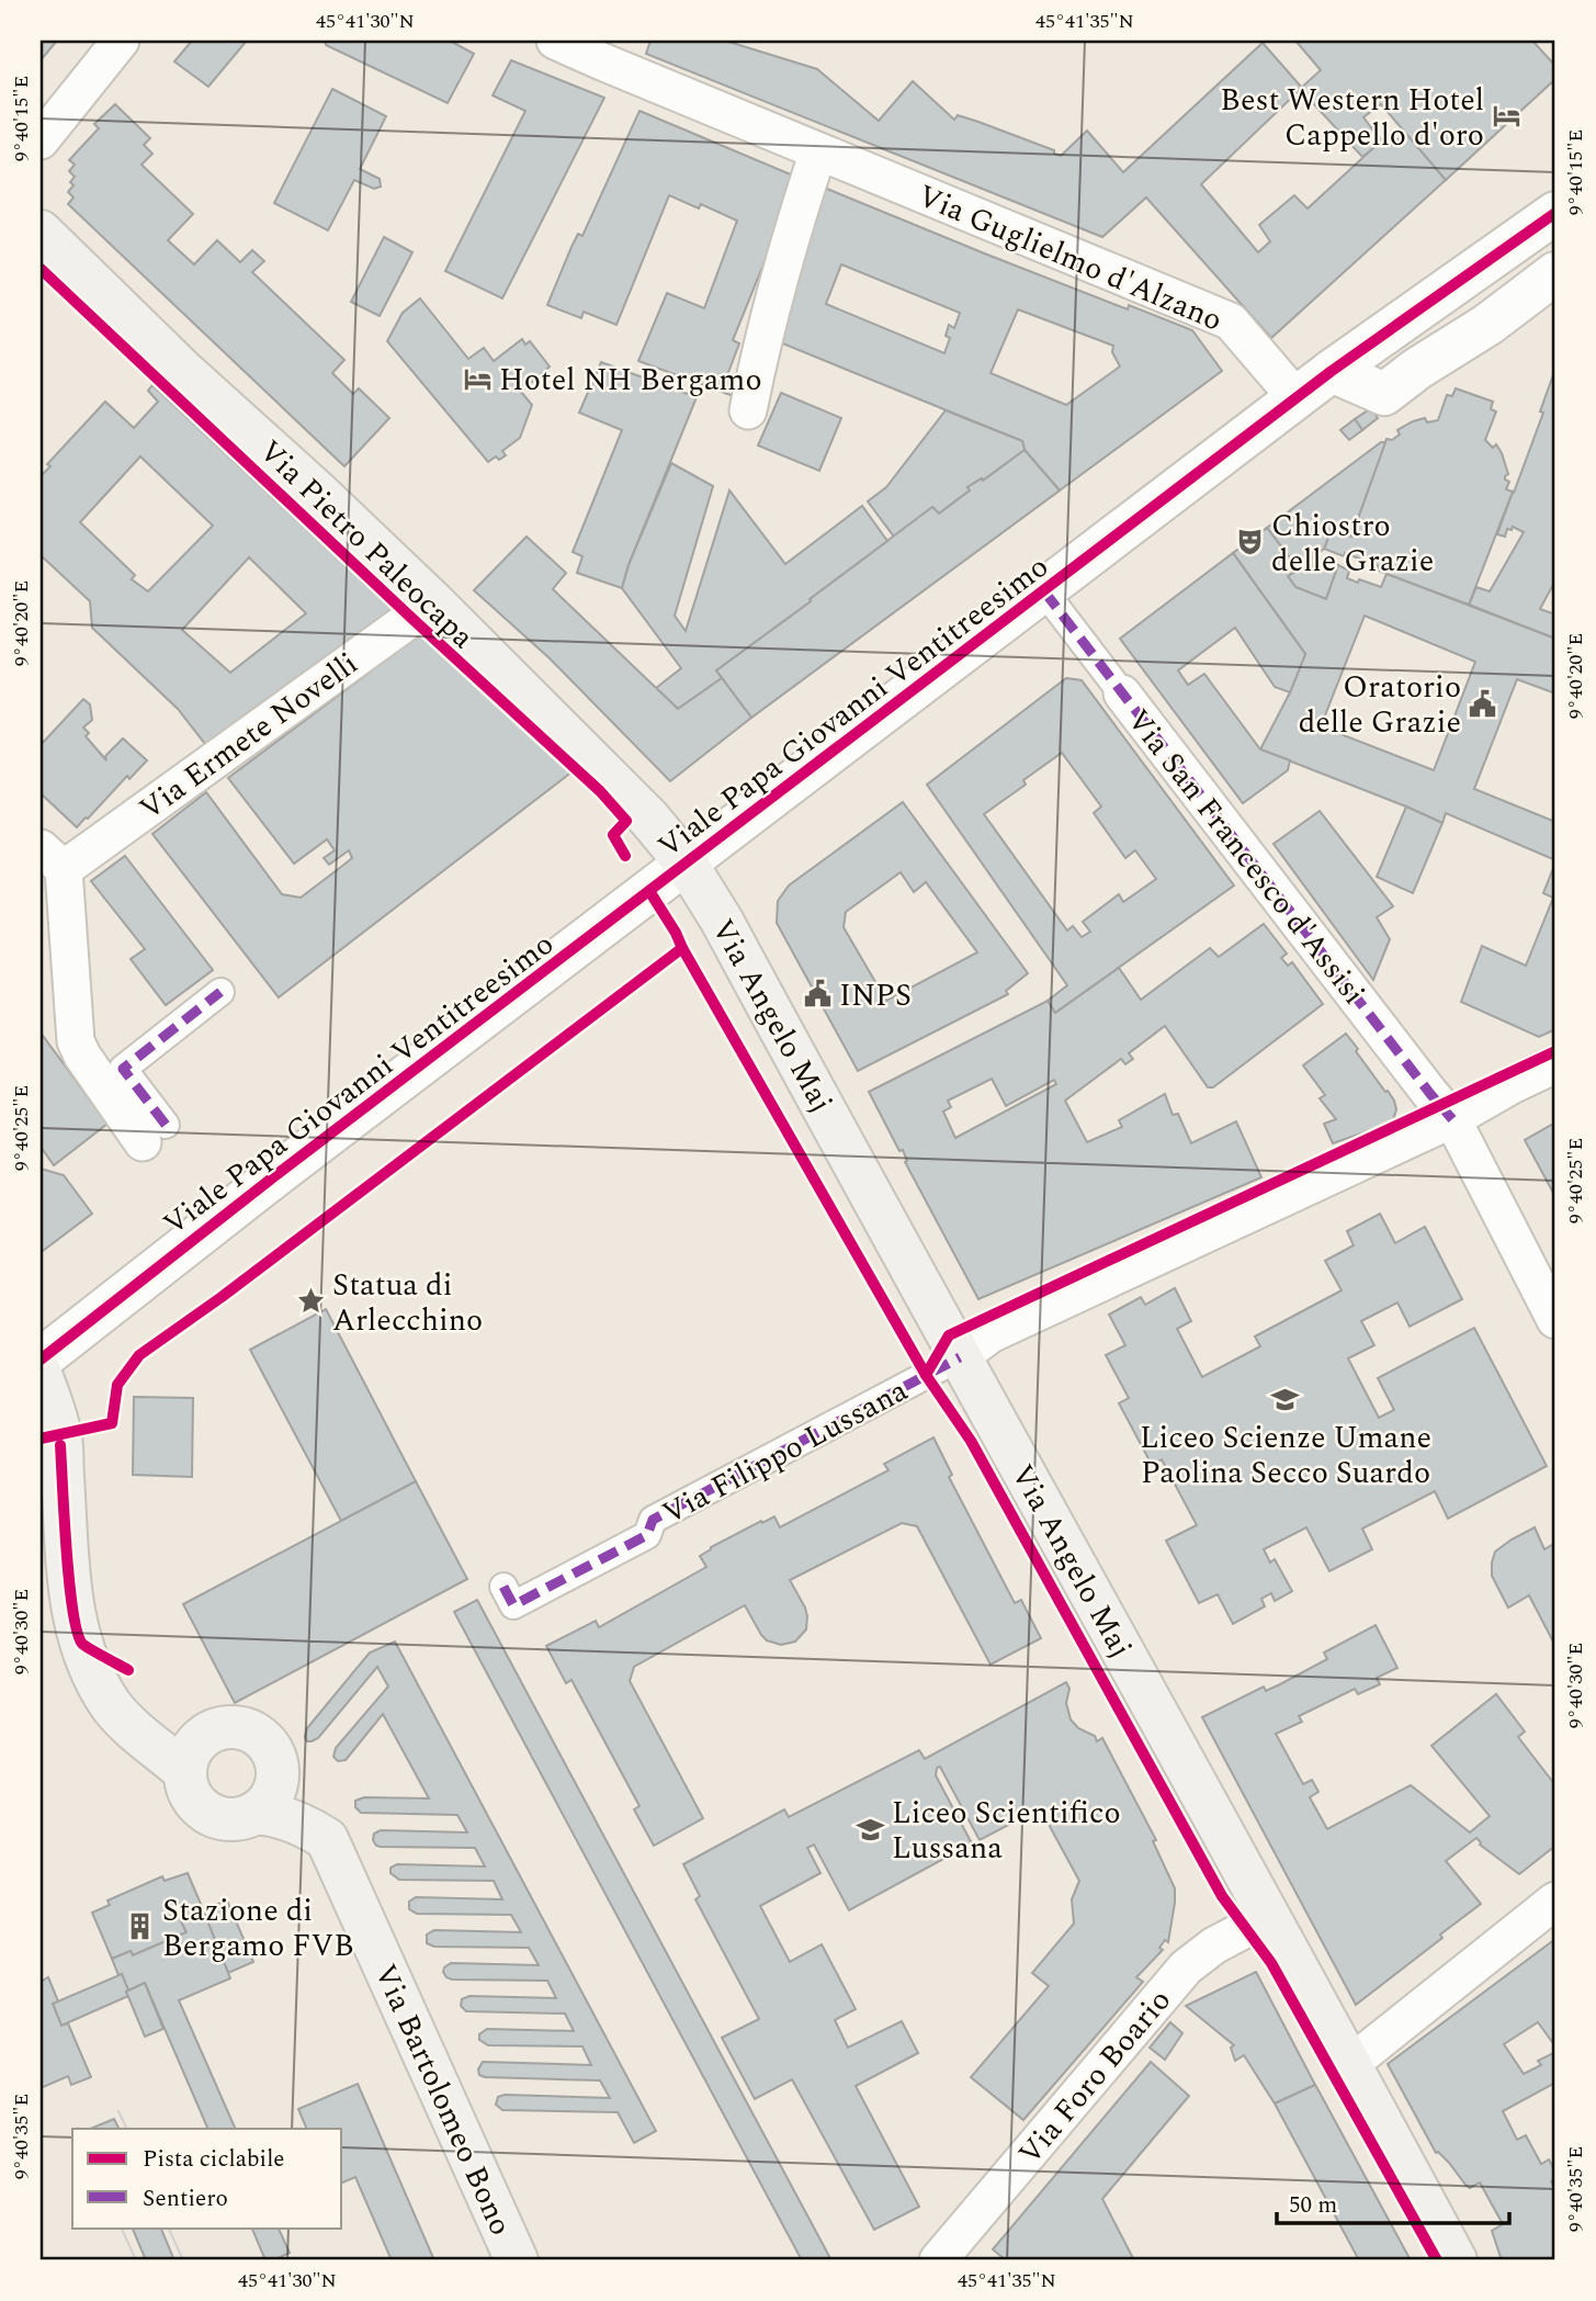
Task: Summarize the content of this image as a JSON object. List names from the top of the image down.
{
  "streets": {
    "main road": ["Via Pietro Paleocapa", "Via Angelo Maj", "Via Bartolomeo Bono"],
    "street": [
      "Via Guglielmo d'Alzano",
      "Viale Papa Giovanni Ventitreesimo",
      "Via Ermete Novelli",
      "Via San Francesco d'Assisi",
      "Via Filippo Lussana",
      "Via Foro Boario"
    ]
  },
  "crossings": [
    ["Via Guglielmo d'Alzano", "Viale Papa Giovanni Ventitreesimo"],
    ["Via Pietro Paleocapa", "Viale Papa Giovanni Ventitreesimo"],
    ["Via Pietro Paleocapa", "Via Ermete Novelli"],
    ["Via Pietro Paleocapa", "Via Angelo Maj"],
    ["Viale Papa Giovanni Ventitreesimo", "Via San Francesco d'Assisi"],
    ["Viale Papa Giovanni Ventitreesimo", "Via Angelo Maj"],
    ["Via Angelo Maj", "Via Filippo Lussana"],
    ["Via Angelo Maj", "Via Foro Boario"]
  ],
  "places": {
    "hotel": ["Best Western Hotel Cappello d'oro", "Hotel NH Bergamo"],
    "theatre": ["Chiostro delle Grazie"],
    "public building": ["Oratorio delle Grazie", "INPS"],
    "place": ["Statua di Arlecchino"],
    "school or university": ["Liceo Scienze Umane Paolina Secco Suardo", "Liceo Scientifico Lussana"],
    "building": ["Stazione di Bergamo FVB"]
  },
  "legend": ["Pista ciclabile", "Sentiero"],
  "scale_bar": "50 m",
  "coordinates": [
    "45°41'30\"N",
    "45°41'35\"N",
    "9°40'15\"E",
    "9°40'20\"E",
    "9°40'25\"E",
    "9°40'30\"E",
    "9°40'35\"E"
  ]
}
